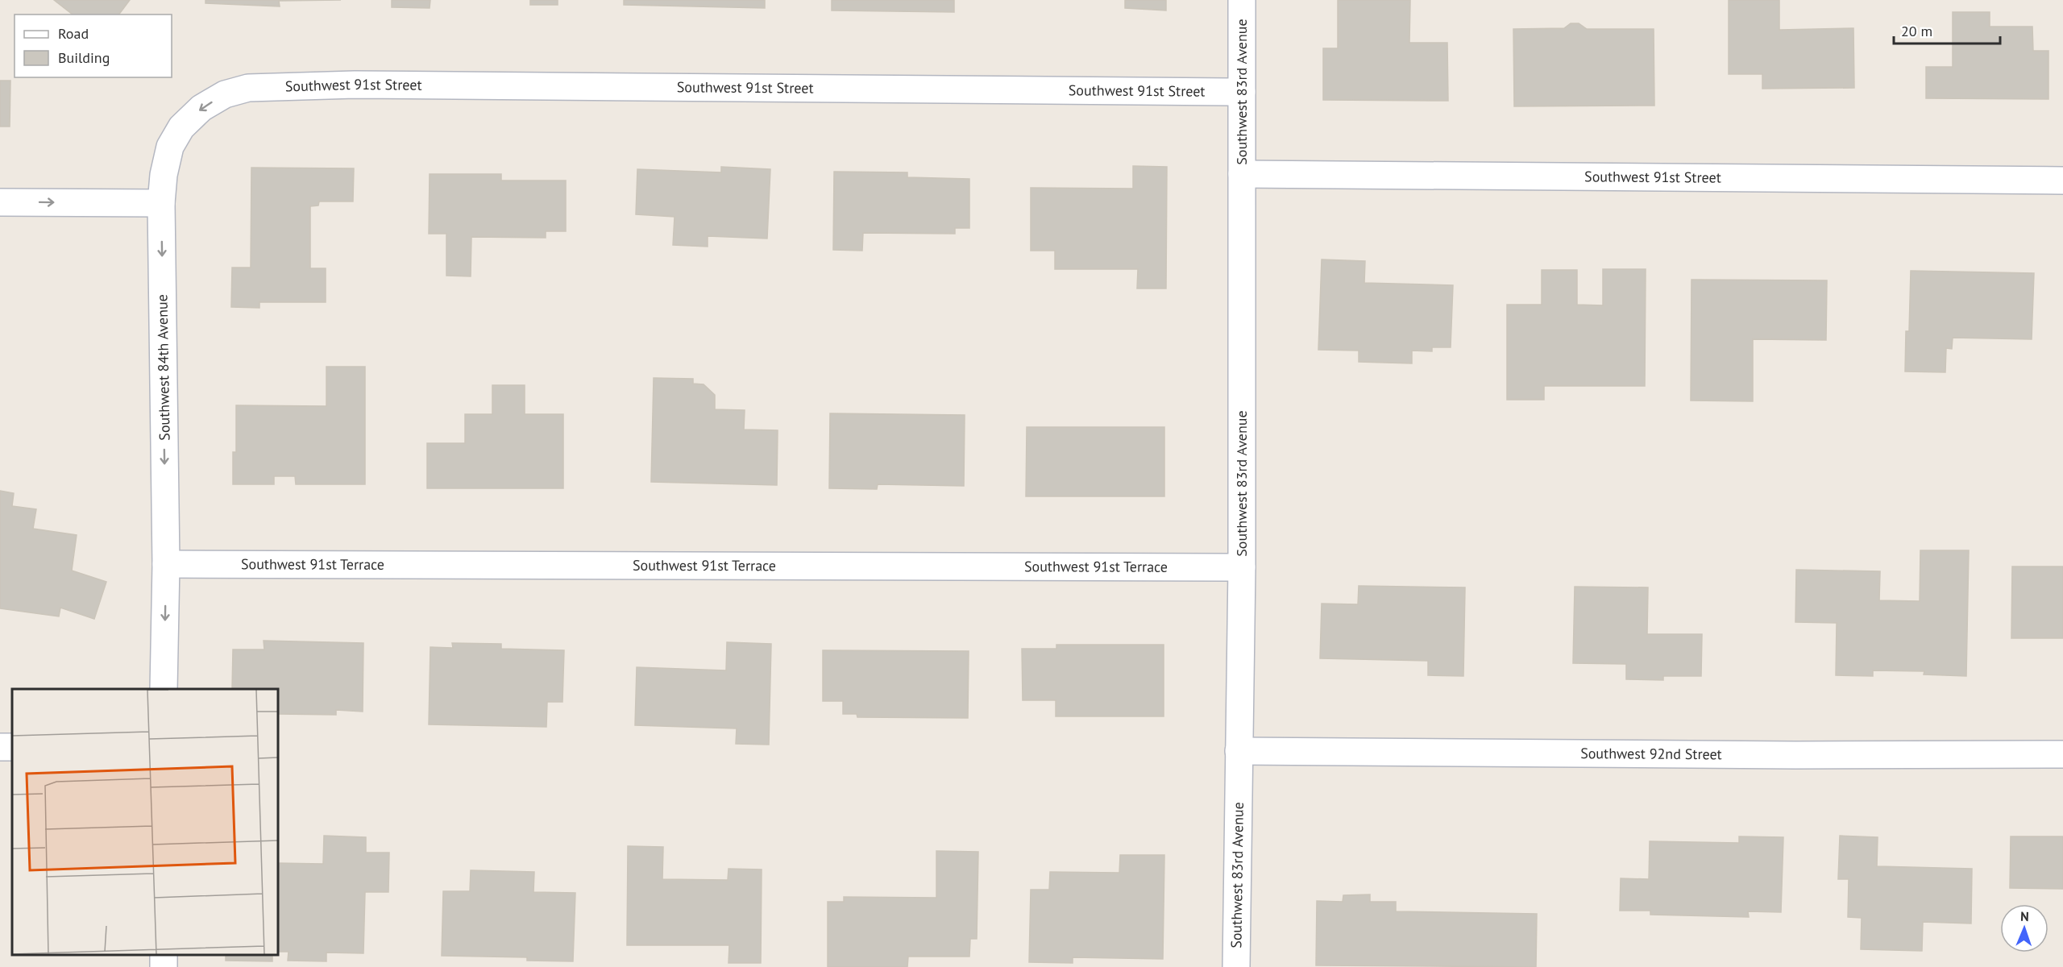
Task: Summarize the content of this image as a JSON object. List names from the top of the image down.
{
  "streets": {
    "street": [
      "Southwest 91st Street",
      "Southwest 83rd Avenue",
      "Southwest 84th Avenue",
      "Southwest 91st Terrace",
      "Southwest 92nd Street"
    ]
  },
  "crossings": [
    ["Southwest 91st Street", "Southwest 83rd Avenue"],
    ["Southwest 91st Street", "Southwest 84th Avenue"],
    ["Southwest 83rd Avenue", "Southwest 91st Terrace"],
    ["Southwest 83rd Avenue", "Southwest 92nd Street"],
    ["Southwest 84th Avenue", "Southwest 91st Terrace"]
  ],
  "one_way": ["Southwest 84th Avenue"],
  "legend": ["Road", "Building"],
  "scale_bar": "20 m",
  "north": "top"
}
